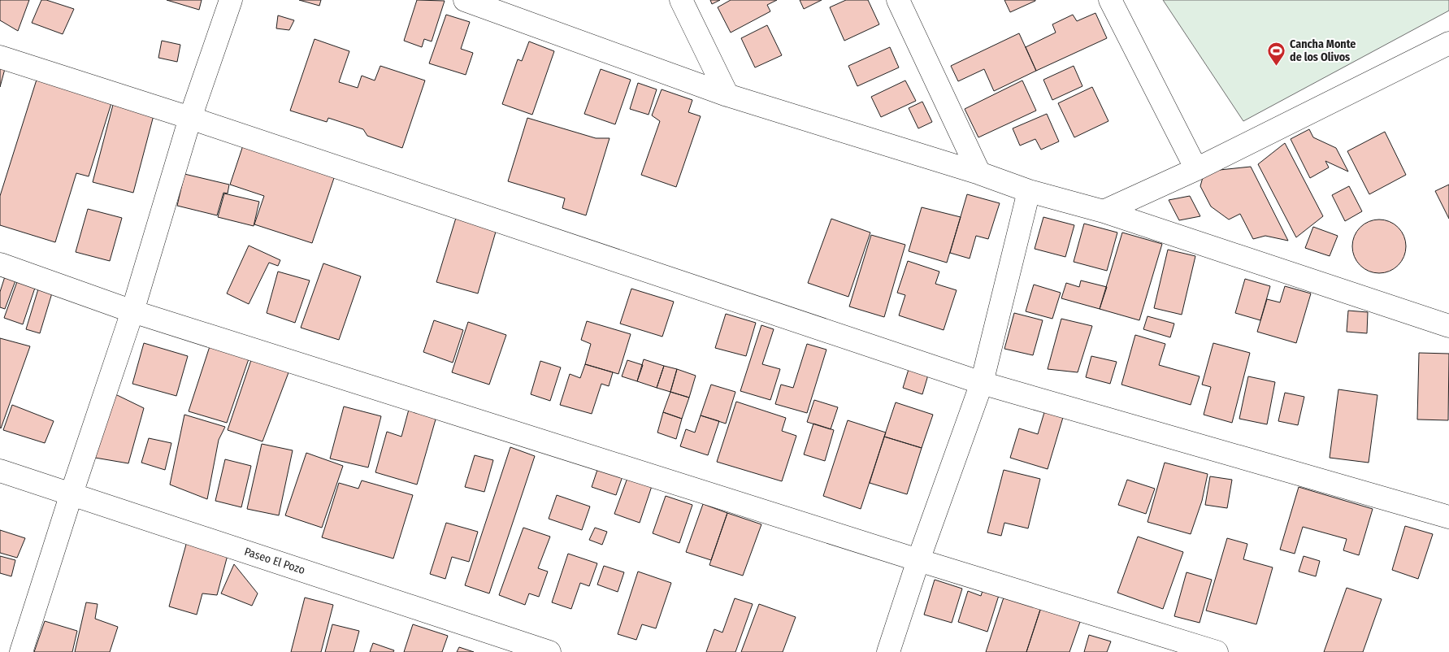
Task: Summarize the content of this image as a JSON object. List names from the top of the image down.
{
  "streets": {
    "street": ["Paseo El Pozo"]
  },
  "places": {
    "sports": ["Cancha Monte de los Olivos"]
  }
}
